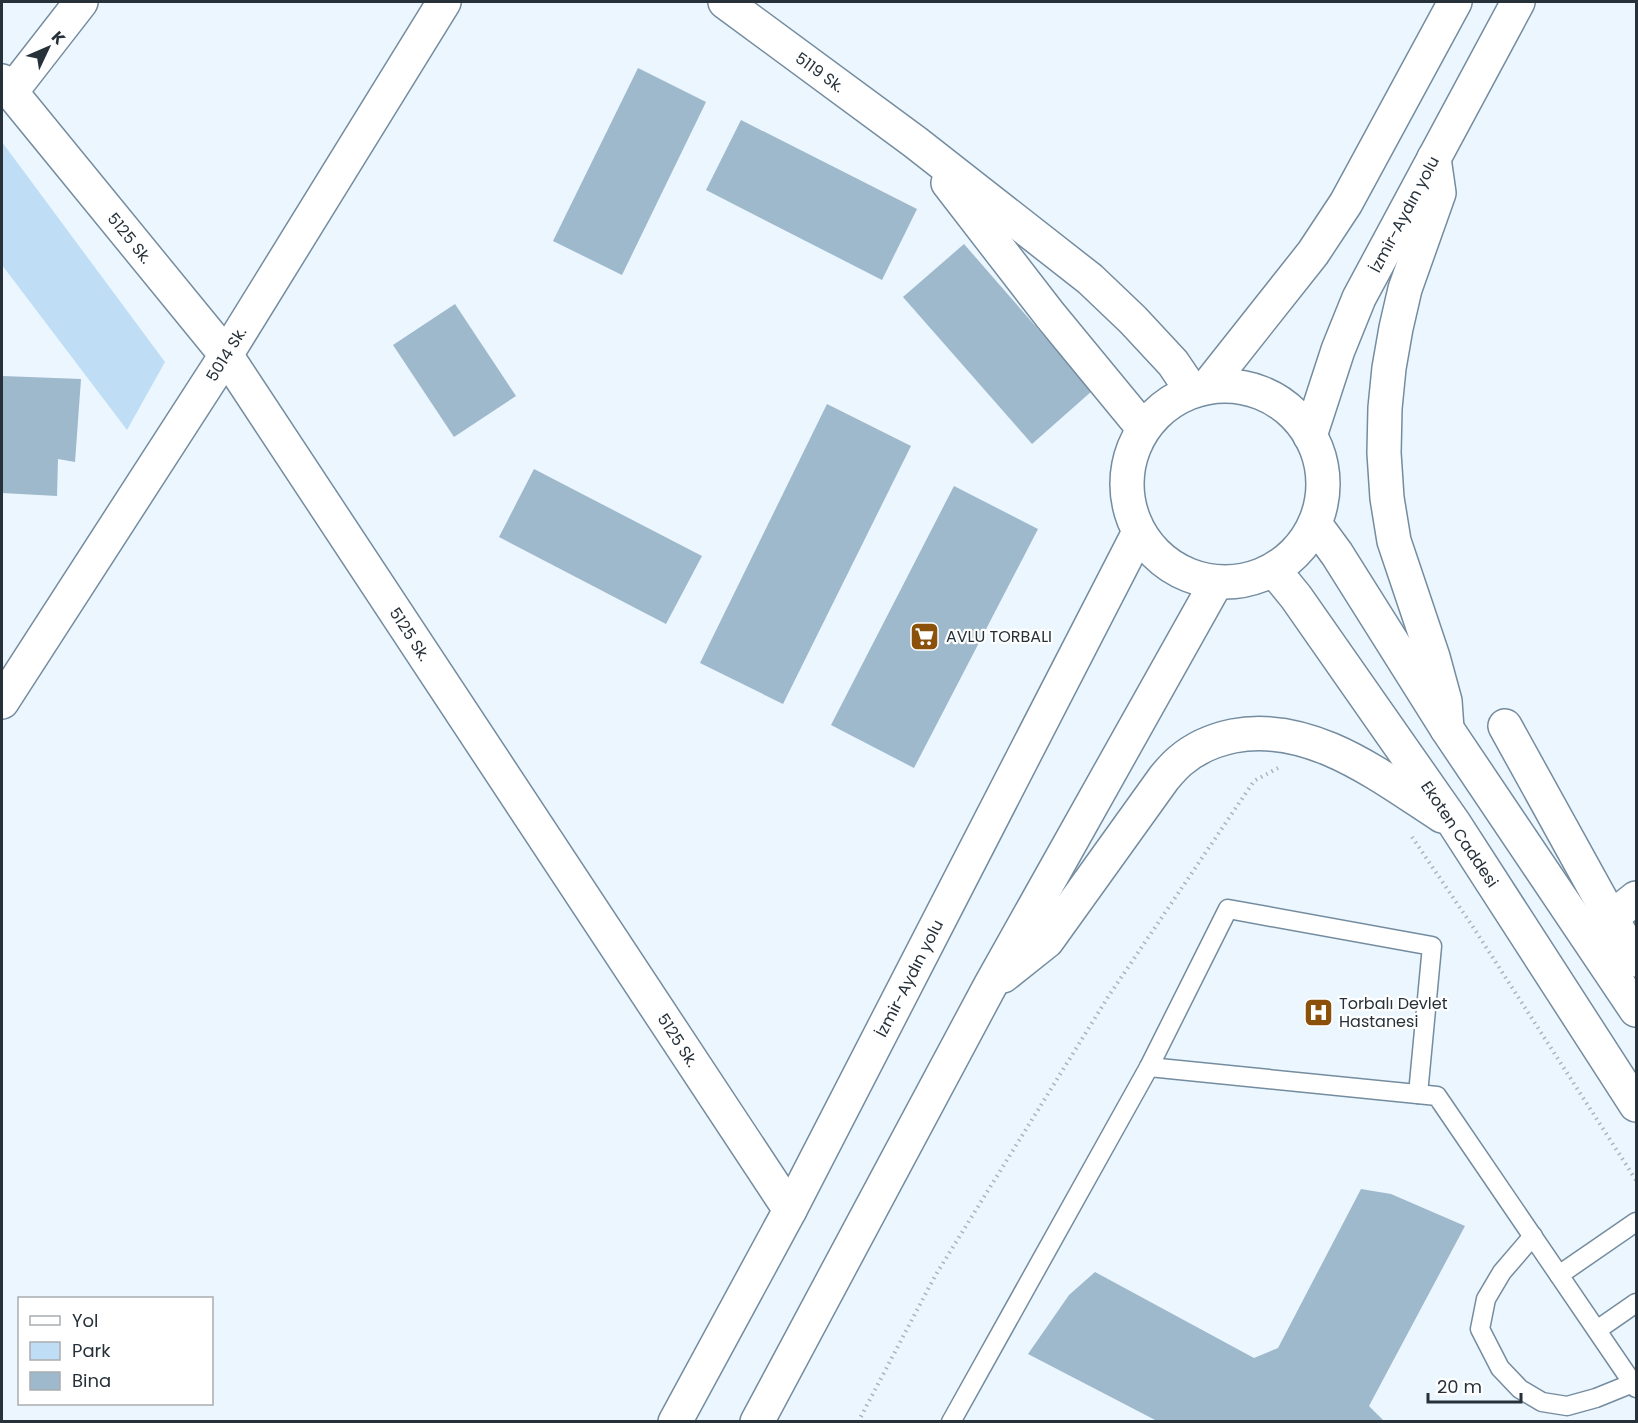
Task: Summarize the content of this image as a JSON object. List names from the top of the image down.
{
  "streets": {
    "main road": [
      "5119 Sk.",
      "İzmir-Aydın yolu",
      "5125 Sk.",
      "5014 Sk.",
      "Ekoten Caddesi"
    ]
  },
  "crossings": [
    ["İzmir-Aydın yolu", "5125 Sk."],
    ["İzmir-Aydın yolu", "Ekoten Caddesi"],
    ["5125 Sk.", "5014 Sk."]
  ],
  "places": {
    "supermarket": ["AVLU TORBALI"],
    "hospital": ["Torbalı Devlet Hastanesi"]
  },
  "legend": ["Yol", "Park", "Bina"],
  "scale_bar": "20 m",
  "north": "top right"
}
